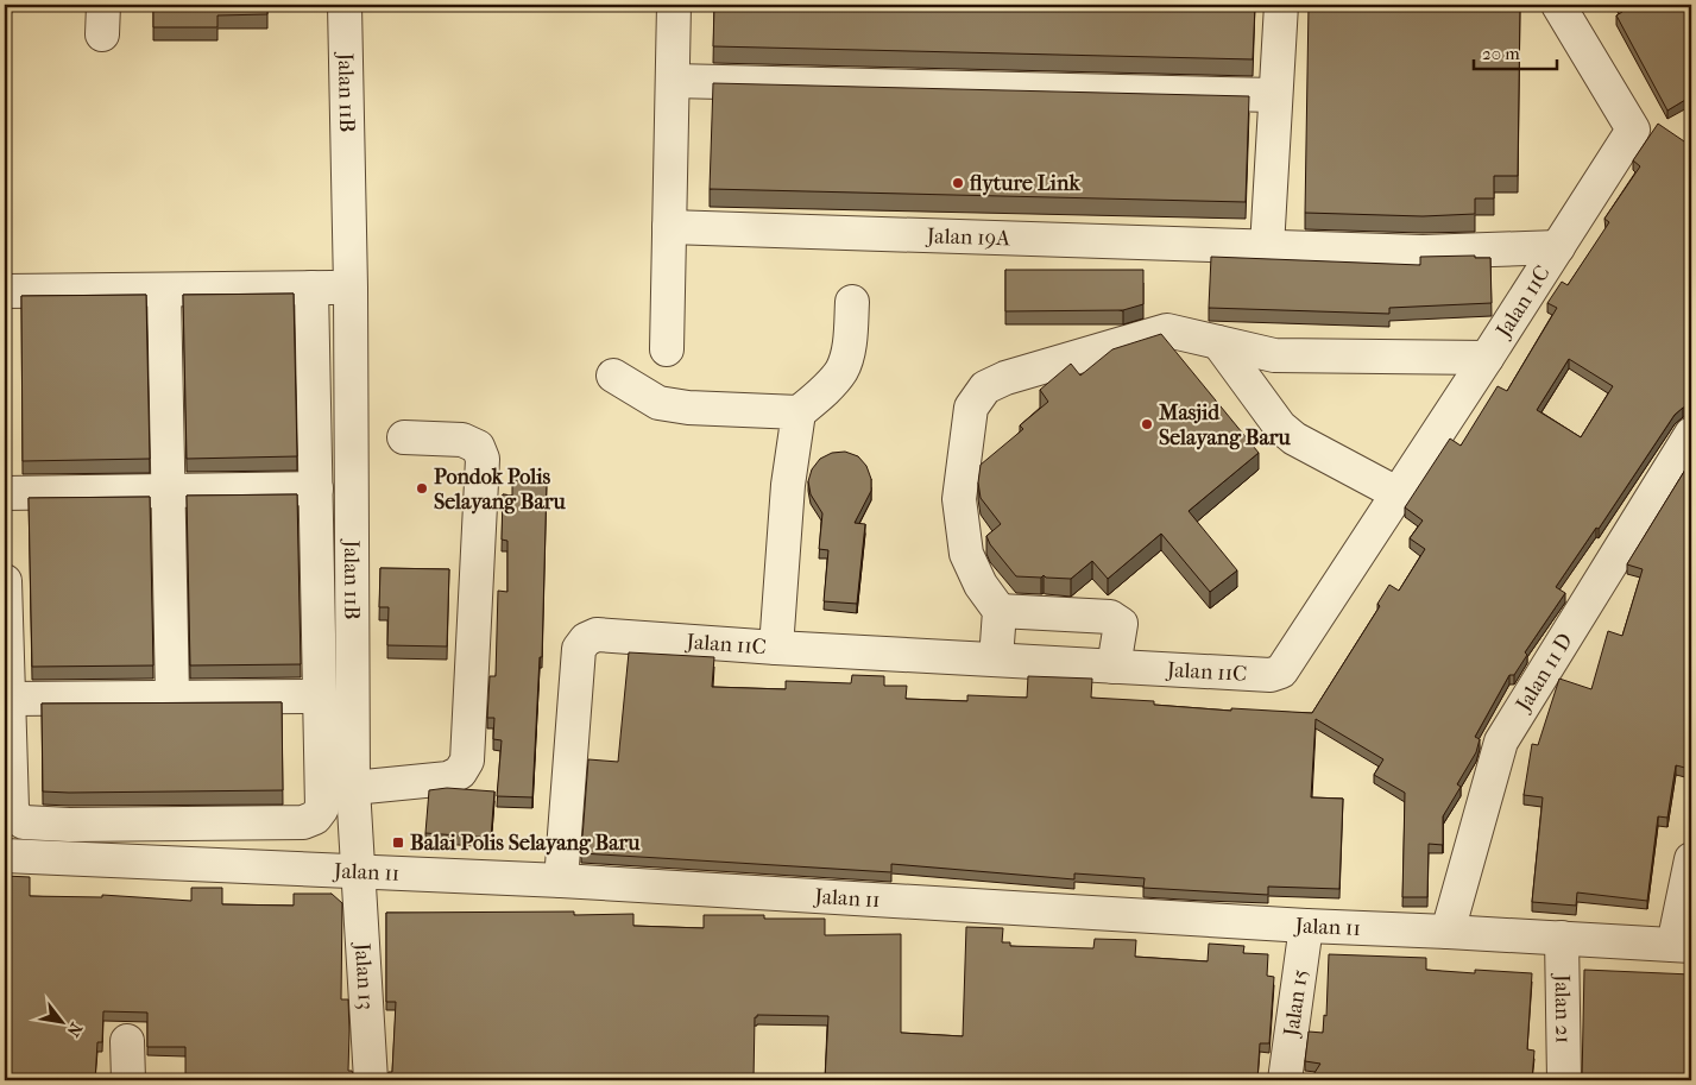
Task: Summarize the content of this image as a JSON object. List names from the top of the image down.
{
  "streets": {
    "street": [
      "Jalan 11B",
      "Jalan 19A",
      "Jalan 11C",
      "Jalan 11 D",
      "Jalan 11",
      "Jalan 13",
      "Jalan 15",
      "Jalan 21"
    ]
  },
  "crossings": [
    ["Jalan 11B", "Jalan 11"],
    ["Jalan 11B", "Jalan 13"],
    ["Jalan 19A", "Jalan 11C"],
    ["Jalan 11C", "Jalan 11"],
    ["Jalan 11 D", "Jalan 11"],
    ["Jalan 11", "Jalan 13"],
    ["Jalan 11", "Jalan 15"],
    ["Jalan 11", "Jalan 21"]
  ],
  "places": {
    "other": ["flyture Link", "Masjid Selayang Baru", "Pondok Polis Selayang Baru"],
    "transit": ["Balai Polis Selayang Baru"]
  },
  "scale_bar": "20 m",
  "north": "bottom right"
}
